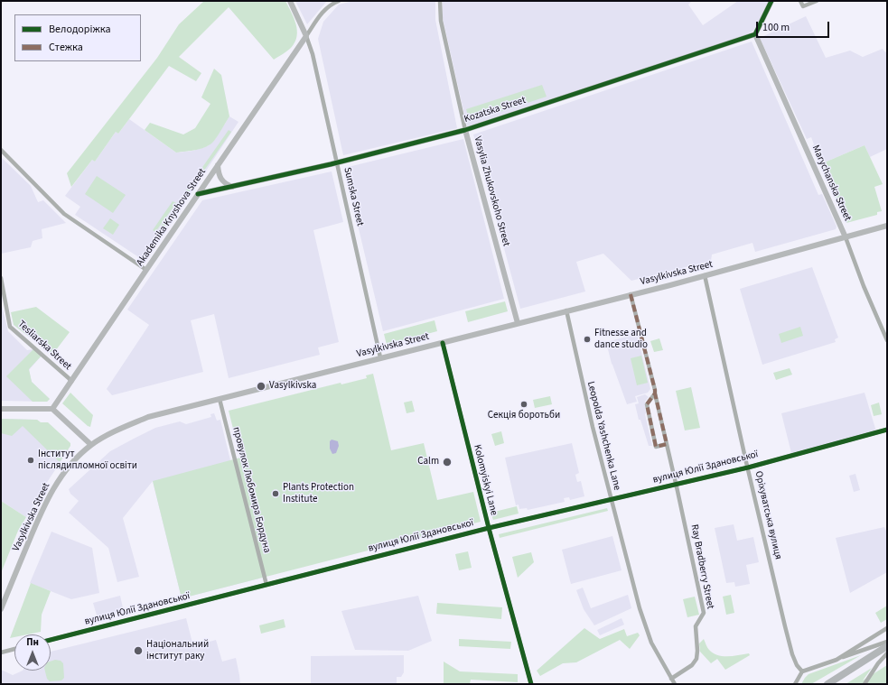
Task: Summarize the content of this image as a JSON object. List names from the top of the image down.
{
  "streets": {
    "street": [
      "Kozatska Street",
      "Marychanska Street",
      "Vasylia Zhukovskoho Street",
      "Sumska Street",
      "Akademika Knyshova Street",
      "Vasylkivska Street",
      "Tesliarska Street",
      "Leopolda Yashchenka Lane",
      "вулиця Юлії Здановської",
      "Kolomyiskyi Lane",
      "провулок Любомира Бордуна",
      "Оріхуватська вулиця",
      "Ray Bradberry Street"
    ]
  },
  "crossings": [
    ["Kozatska Street", "Marychanska Street"],
    ["Kozatska Street", "Vasylia Zhukovskoho Street"],
    ["Kozatska Street", "Sumska Street"],
    ["Kozatska Street", "Akademika Knyshova Street"],
    ["Marychanska Street", "Vasylkivska Street"],
    ["Vasylia Zhukovskoho Street", "Vasylkivska Street"],
    ["Sumska Street", "Akademika Knyshova Street"],
    ["Sumska Street", "Vasylkivska Street"],
    ["Akademika Knyshova Street", "Tesliarska Street"],
    ["Vasylkivska Street", "Leopolda Yashchenka Lane"],
    ["Vasylkivska Street", "Kolomyiskyi Lane"],
    ["Vasylkivska Street", "провулок Любомира Бордуна"],
    ["Vasylkivska Street", "Оріхуватська вулиця"],
    ["Vasylkivska Street", "Ray Bradberry Street"],
    ["Leopolda Yashchenka Lane", "вулиця Юлії Здановської"],
    ["Leopolda Yashchenka Lane", "Ray Bradberry Street"],
    ["вулиця Юлії Здановської", "Kolomyiskyi Lane"],
    ["вулиця Юлії Здановської", "провулок Любомира Бордуна"],
    ["вулиця Юлії Здановської", "Оріхуватська вулиця"],
    ["вулиця Юлії Здановської", "Ray Bradberry Street"]
  ],
  "places": [
    "Fitnesse and dance studio",
    "Vasylkivska",
    "Секція боротьби",
    "Інститут післядипломної освіти",
    "Calm",
    "Plants Protection Institute",
    "Національний інститут раку"
  ],
  "legend": ["Велодоріжка", "Стежка"],
  "scale_bar": "100 m",
  "north": "top"
}
